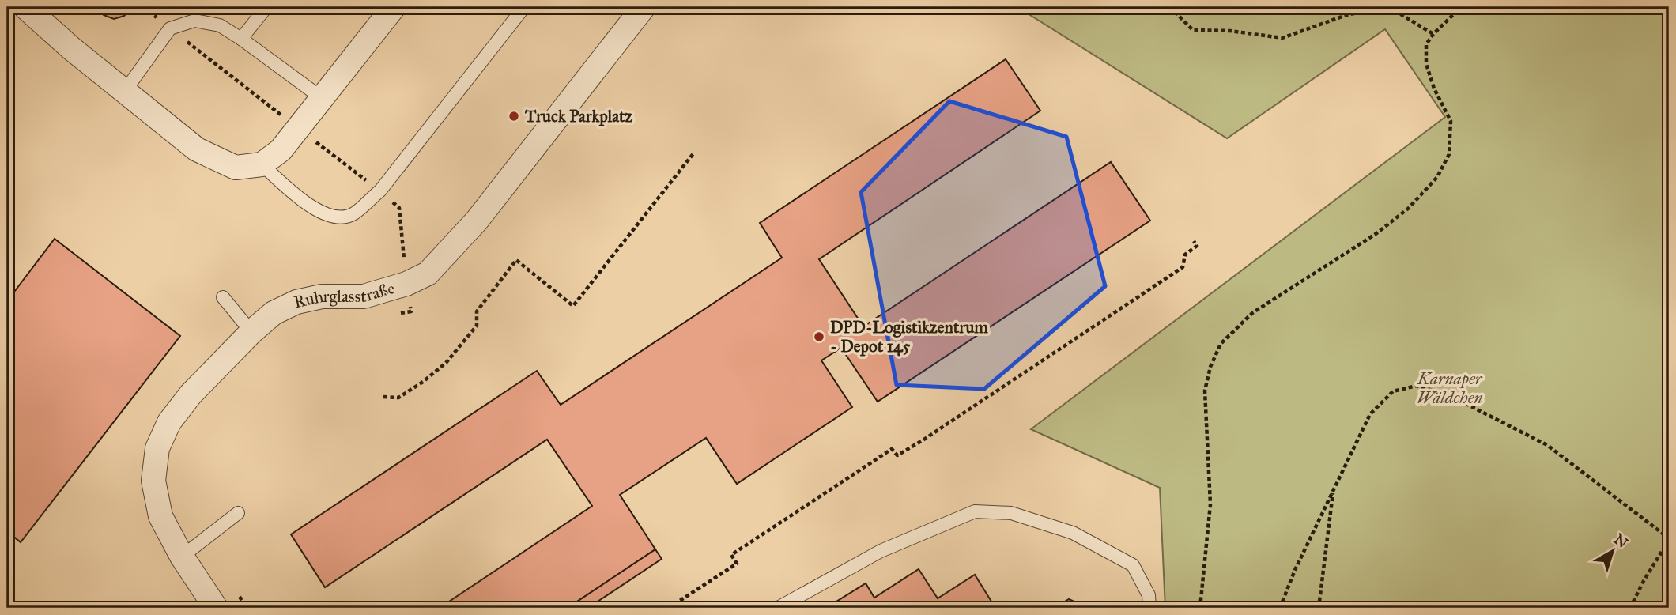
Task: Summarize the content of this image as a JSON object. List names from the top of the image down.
{
  "streets": {
    "street": ["Ruhrglasstraße"]
  },
  "parks": ["Karnaper Wäldchen"],
  "places": ["Truck Parkplatz", "DPD-Logistikzentrum - Depot 145"],
  "north": "top right"
}
